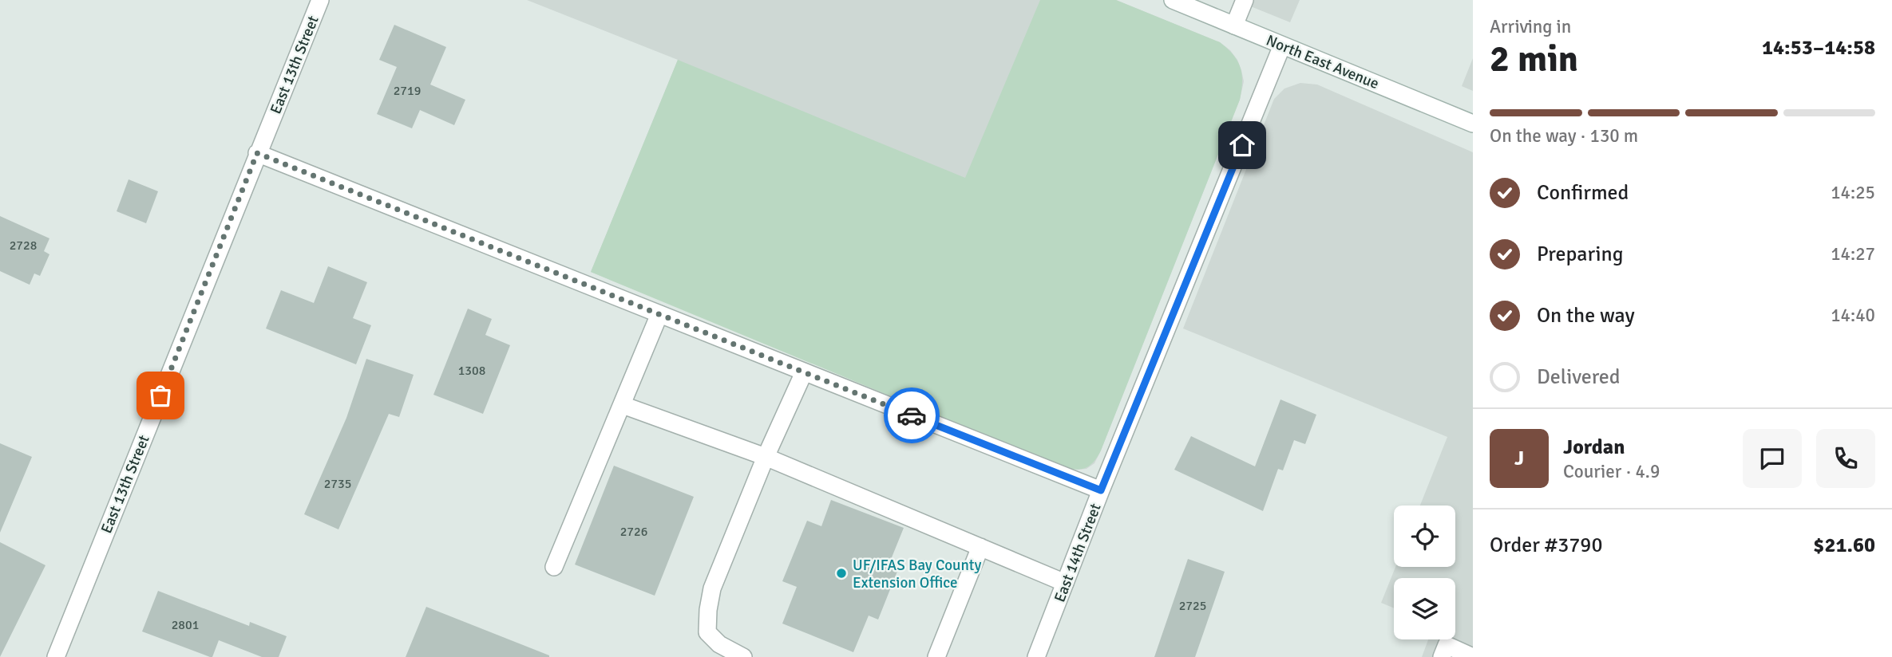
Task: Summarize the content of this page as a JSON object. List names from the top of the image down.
{
  "streets": {
    "street": ["North East Avenue", "East 13th Street", "East 14th Street"]
  },
  "crossings": [
    ["North East Avenue", "East 14th Street"]
  ],
  "places": ["UF/IFAS Bay County Extension Office"],
  "house_numbers": [
    "2719",
    "2728",
    "1308",
    "2735",
    "2726",
    "2725",
    "2801"
  ],
  "page": {
    "heading": ["2 min", "Arriving in", "14:53–14:58"],
    "panel": [
      "Jordan",
      "Courier · 4.9",
      "Order #3790",
      "$21.60"
    ],
    "bar": "On the way · 130 m",
    "list": [
      ["Confirmed", "14:25"],
      ["Preparing", "14:27"],
      ["On the way", "14:40"],
      "Delivered"
    ],
    "round": "J"
  }
}
